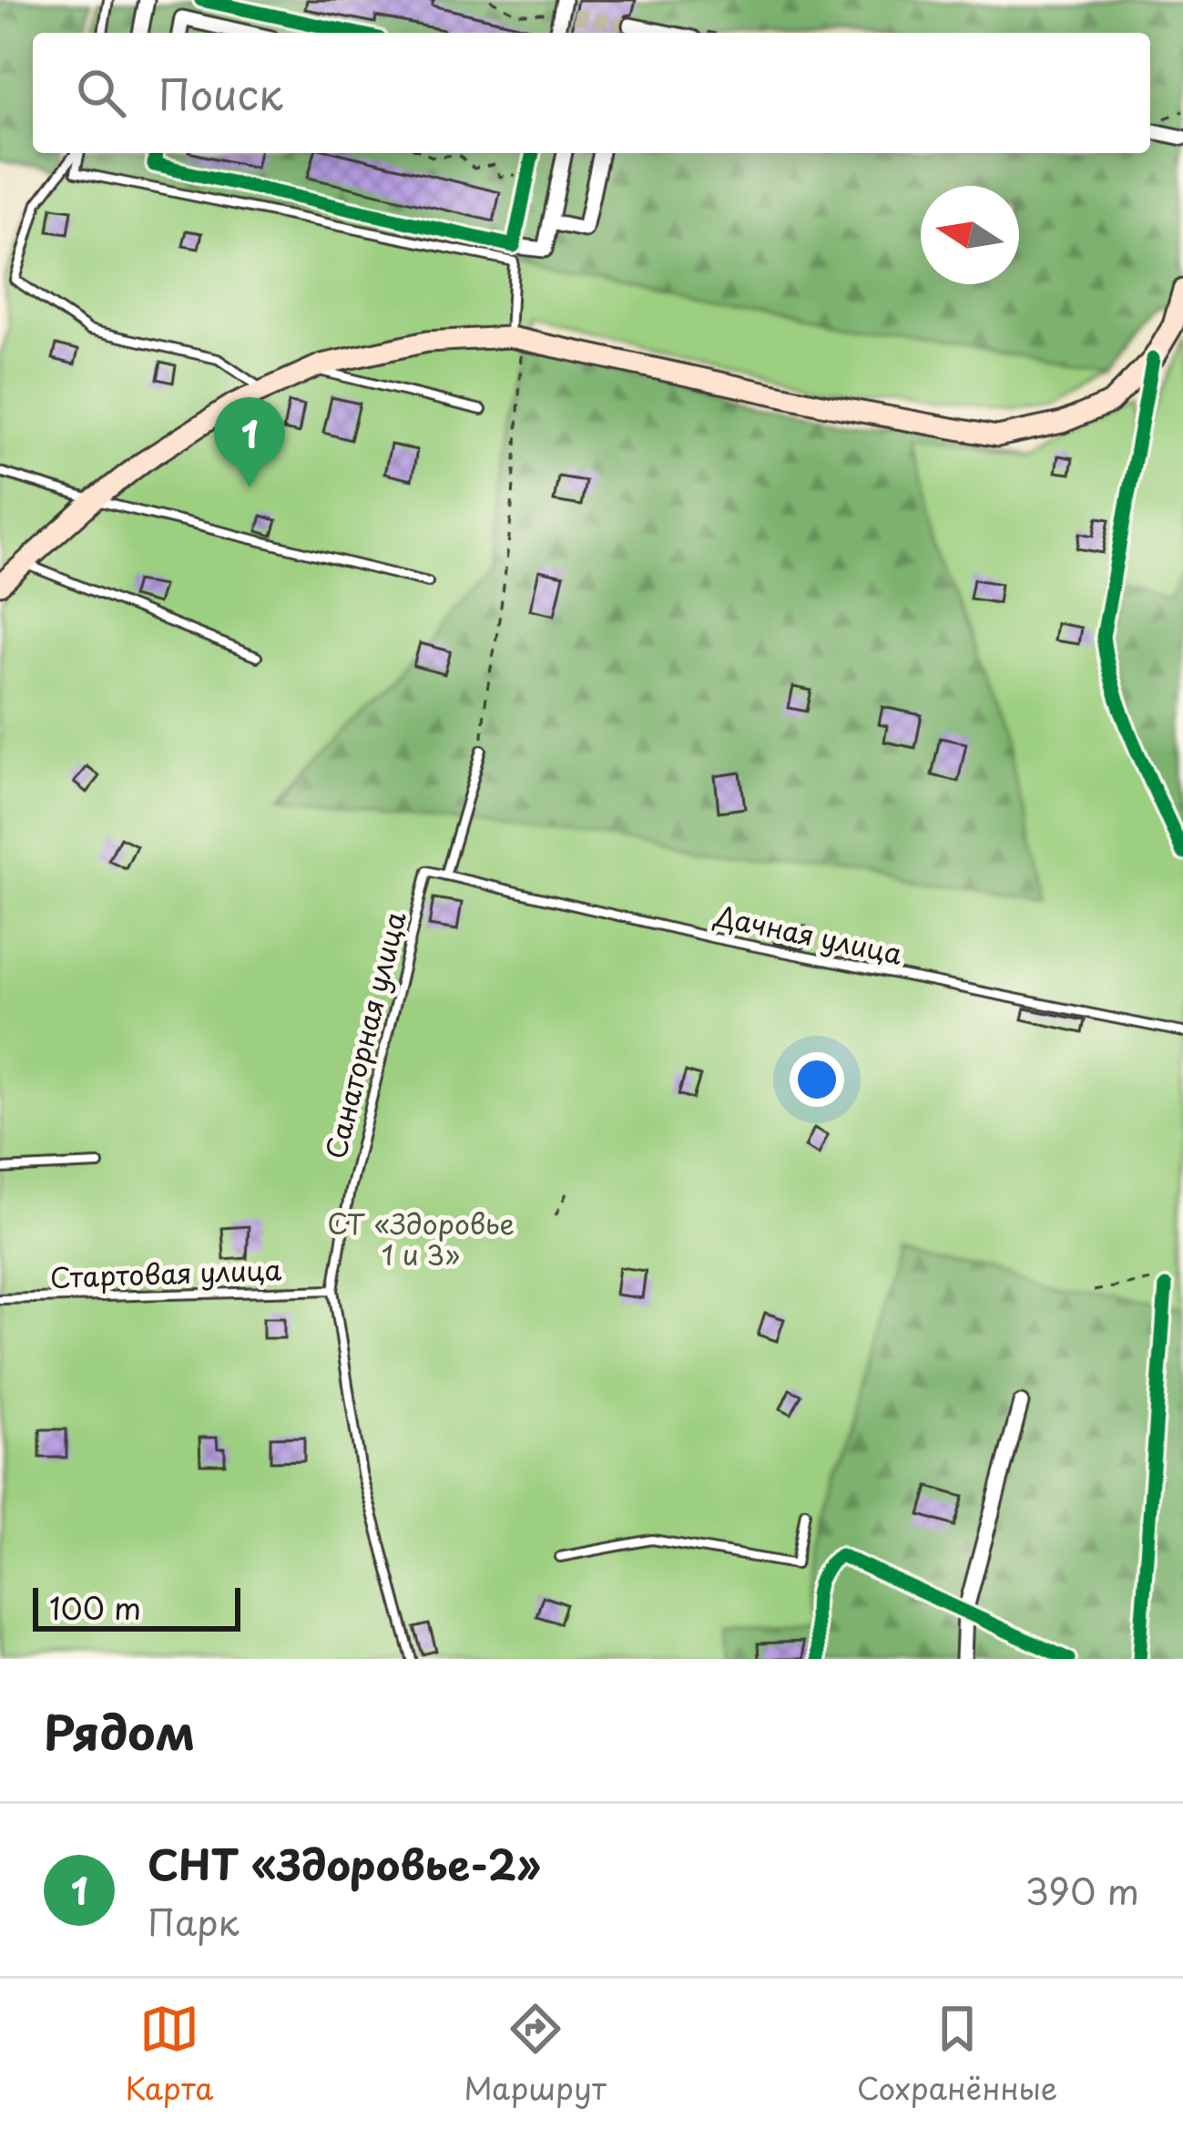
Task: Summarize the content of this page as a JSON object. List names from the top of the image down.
{
  "streets": {
    "lane": ["Дачная улица", "Санаторная улица", "Стартовая улица"]
  },
  "crossings": [
    ["Дачная улица", "Санаторная улица"],
    ["Санаторная улица", "Стартовая улица"]
  ],
  "parks": ["СТ «Здоровье 1 и 3»"],
  "scale_bar": "100 m",
  "north": "left",
  "page": {
    "search": "Поиск",
    "pins": "1",
    "scale": "100 m",
    "heading": "Рядом",
    "list": [
      {
        "mark": "1",
        "name": "СНТ «Здоровье-2»",
        "note": "Парк",
        "value": "390 m"
      }
    ],
    "nav": ["Карта", "Маршрут", "Сохранённые"]
  }
}
